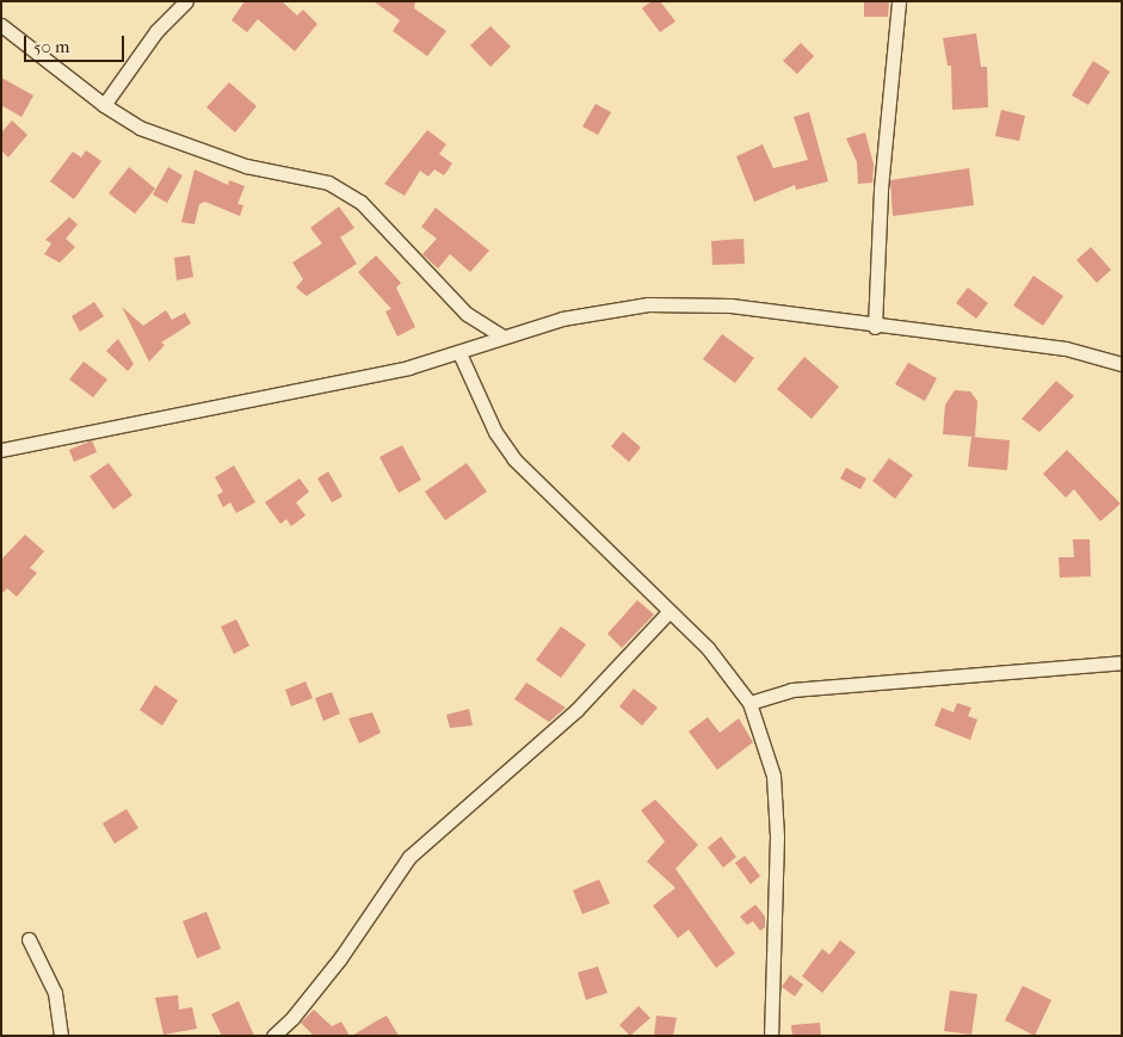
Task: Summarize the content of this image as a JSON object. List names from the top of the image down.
{
  "scale_bar": "50 m"
}
